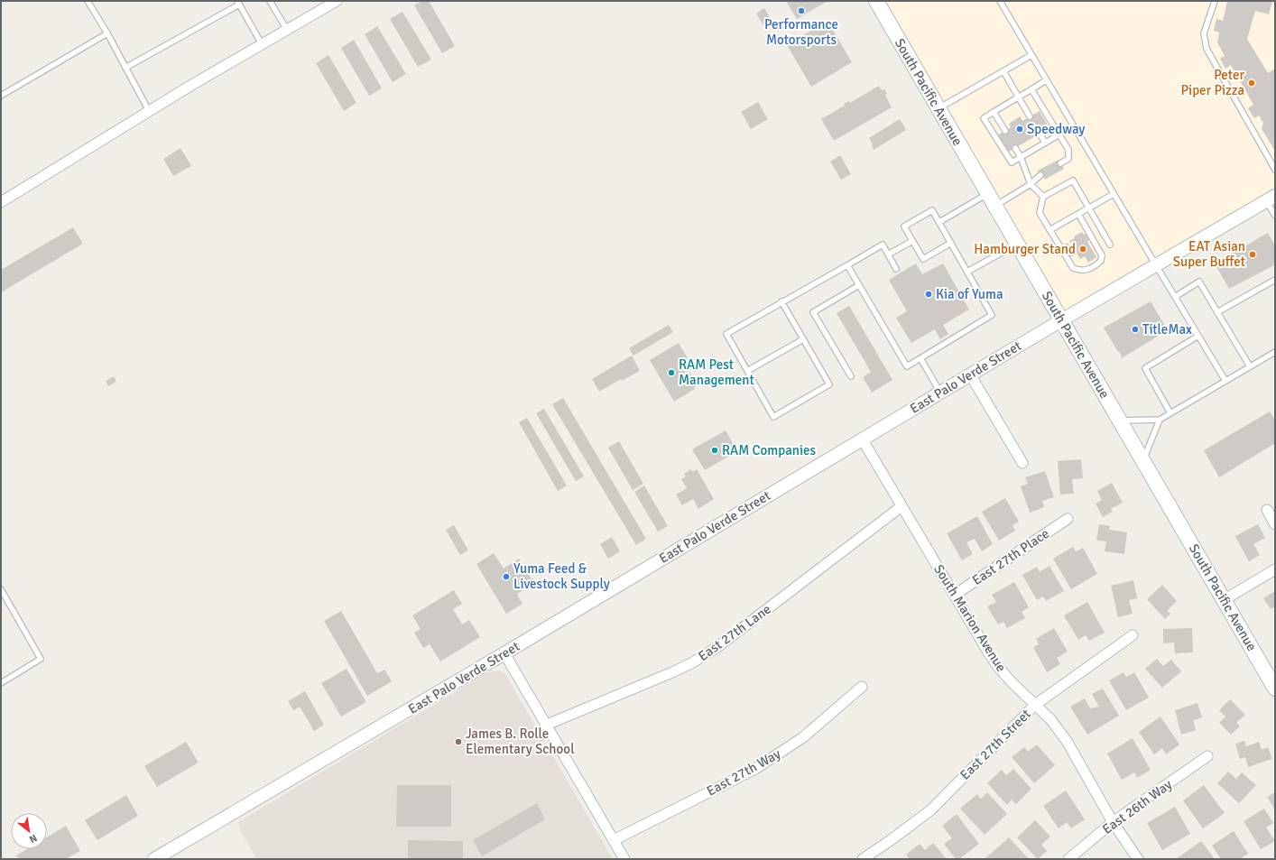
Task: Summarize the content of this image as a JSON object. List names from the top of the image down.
{
  "streets": {
    "main road": ["South Pacific Avenue"],
    "street": [
      "East Palo Verde Street",
      "East 27th Place",
      "South Marion Avenue",
      "East 27th Lane",
      "East 27th Street",
      "East 27th Way",
      "East 26th Way"
    ]
  },
  "crossings": [
    ["South Pacific Avenue", "East Palo Verde Street"],
    ["East Palo Verde Street", "South Marion Avenue"],
    ["East 27th Place", "South Marion Avenue"],
    ["South Marion Avenue", "East 27th Lane"],
    ["South Marion Avenue", "East 27th Street"],
    ["South Marion Avenue", "East 26th Way"]
  ],
  "places": [
    "Performance Motorsports",
    "Peter Piper Pizza",
    "Speedway",
    "Hamburger Stand",
    "EAT Asian Super Buffet",
    "Kia of Yuma",
    "TitleMax",
    "RAM Pest Management",
    "RAM Companies",
    "Yuma Feed & Livestock Supply",
    "James B. Rolle Elementary School"
  ],
  "north": "bottom right"
}
